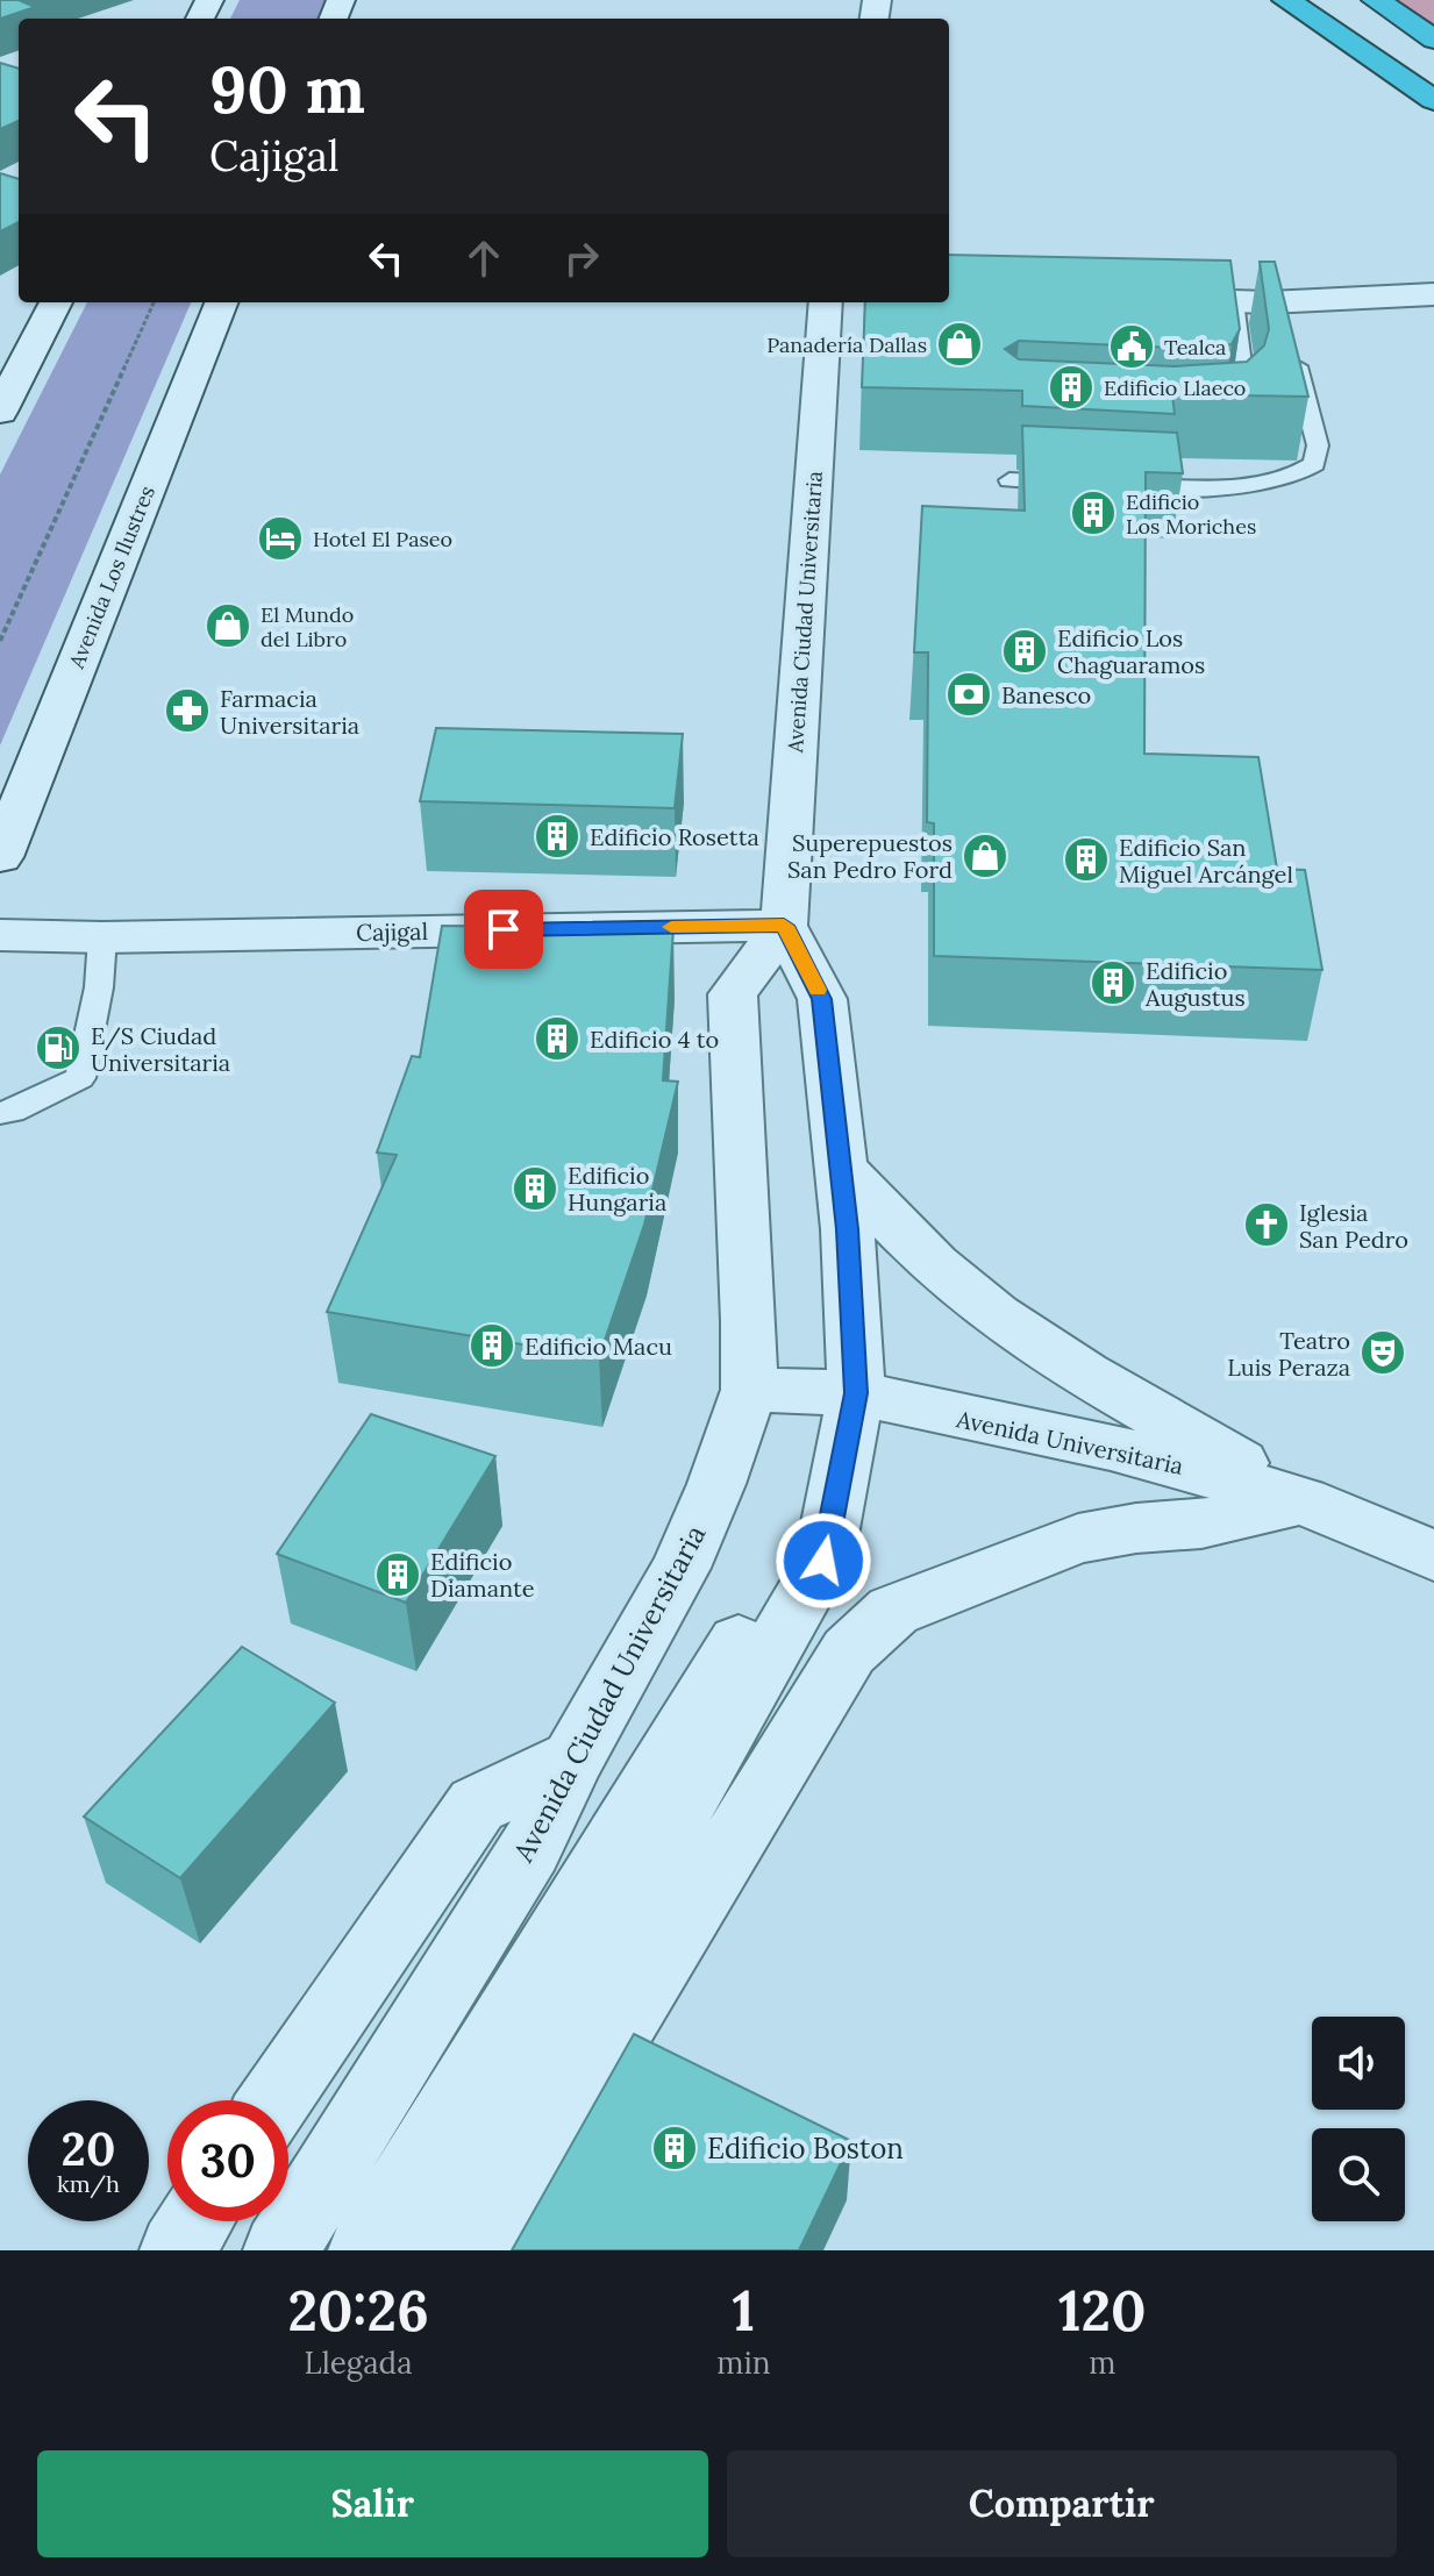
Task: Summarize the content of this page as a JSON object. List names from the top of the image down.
{
  "streets": {
    "street": [
      "Avenida Los Ilustres",
      "Avenida Ciudad Universitaria",
      "Cajigal",
      "Avenida Universitaria"
    ]
  },
  "crossings": [
    ["Avenida Ciudad Universitaria", "Cajigal"],
    ["Avenida Ciudad Universitaria", "Avenida Universitaria"]
  ],
  "places": {
    "shop": ["Panadería Dallas", "El Mundo del Libro", "Superepuestos San Pedro Ford"],
    "public building": ["Tealca"],
    "building": [
      "Edificio Llaeco",
      "Edificio Los Moriches",
      "Edificio Los Chaguaramos",
      "Edificio Rosetta",
      "Edificio San Miguel Arcángel",
      "Edificio Augustus",
      "Edificio 4 to",
      "Edificio Hungaria",
      "Edificio Macu",
      "Edificio Diamante",
      "Edificio Boston"
    ],
    "hotel": ["Hotel El Paseo"],
    "bank": ["Banesco"],
    "pharmacy": ["Farmacia Universitaria"],
    "fuel station": ["E/S Ciudad Universitaria"],
    "church": ["Iglesia San Pedro"],
    "theatre": ["Teatro Luis Peraza"]
  },
  "page": {
    "turn": ["90 m", "Cajigal"],
    "speed": "20 km/h",
    "limit": "30",
    "eta": [
      "20:26",
      "Llegada",
      "1",
      "min",
      "120",
      "m"
    ],
    "buttons": ["Salir", "Compartir"]
  }
}
